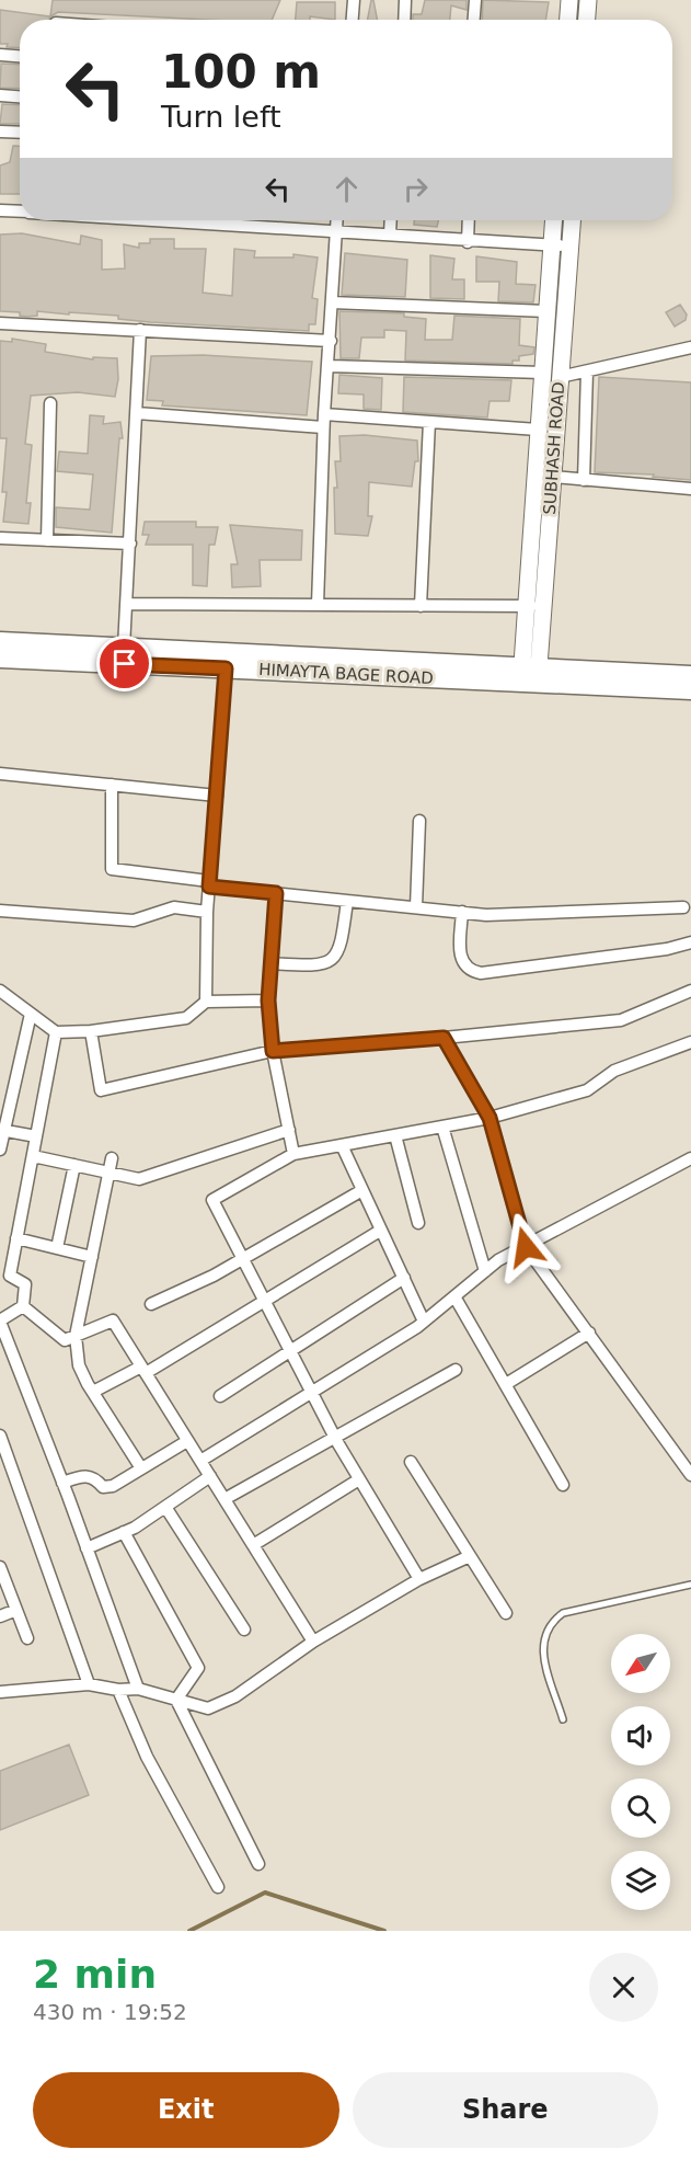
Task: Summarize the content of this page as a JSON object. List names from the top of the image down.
{
  "streets": {
    "main road": ["HIMAYTA BAGE ROAD"],
    "street": ["SUBHASH ROAD"]
  },
  "crossings": [
    ["SUBHASH ROAD", "HIMAYTA BAGE ROAD"]
  ],
  "north": "bottom left",
  "page": {
    "turn": ["100 m", "Turn left"],
    "heading": ["2 min", "430 m · 19:52"],
    "buttons": ["Exit", "Share"]
  }
}
